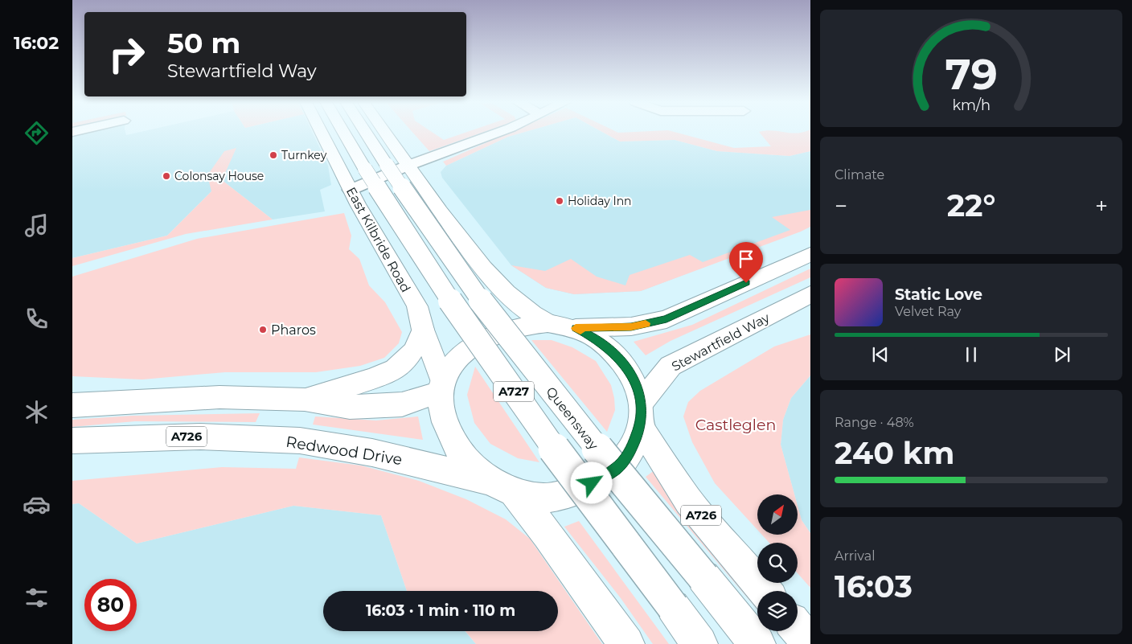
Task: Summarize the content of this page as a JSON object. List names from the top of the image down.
{
  "streets": {
    "main road": [
      "East Kilbride Road",
      "Stewartfield Way",
      "A727",
      "Queensway",
      "A726",
      "Redwood Drive"
    ]
  },
  "crossings": [
    ["East Kilbride Road", "A726"],
    ["Stewartfield Way", "A726"],
    ["A726", "Redwood Drive"]
  ],
  "parks": ["Castleglen"],
  "places": [
    "Turnkey",
    "Colonsay House",
    "Holiday Inn",
    "Pharos"
  ],
  "north": "top right",
  "page": {
    "tabs": "16:02",
    "turn": ["50 m", "Stewartfield Way"],
    "tile": [
      "Climate",
      ["Range · 48%", "240 km"],
      ["Arrival", "16:03"]
    ],
    "heat": ["−", "22°", "+"],
    "song": ["Static Love", "Velvet Ray"],
    "limit": "80",
    "trip": "16:03 · 1 min · 110 m",
    "gauge": ["79", "km/h"]
  }
}
